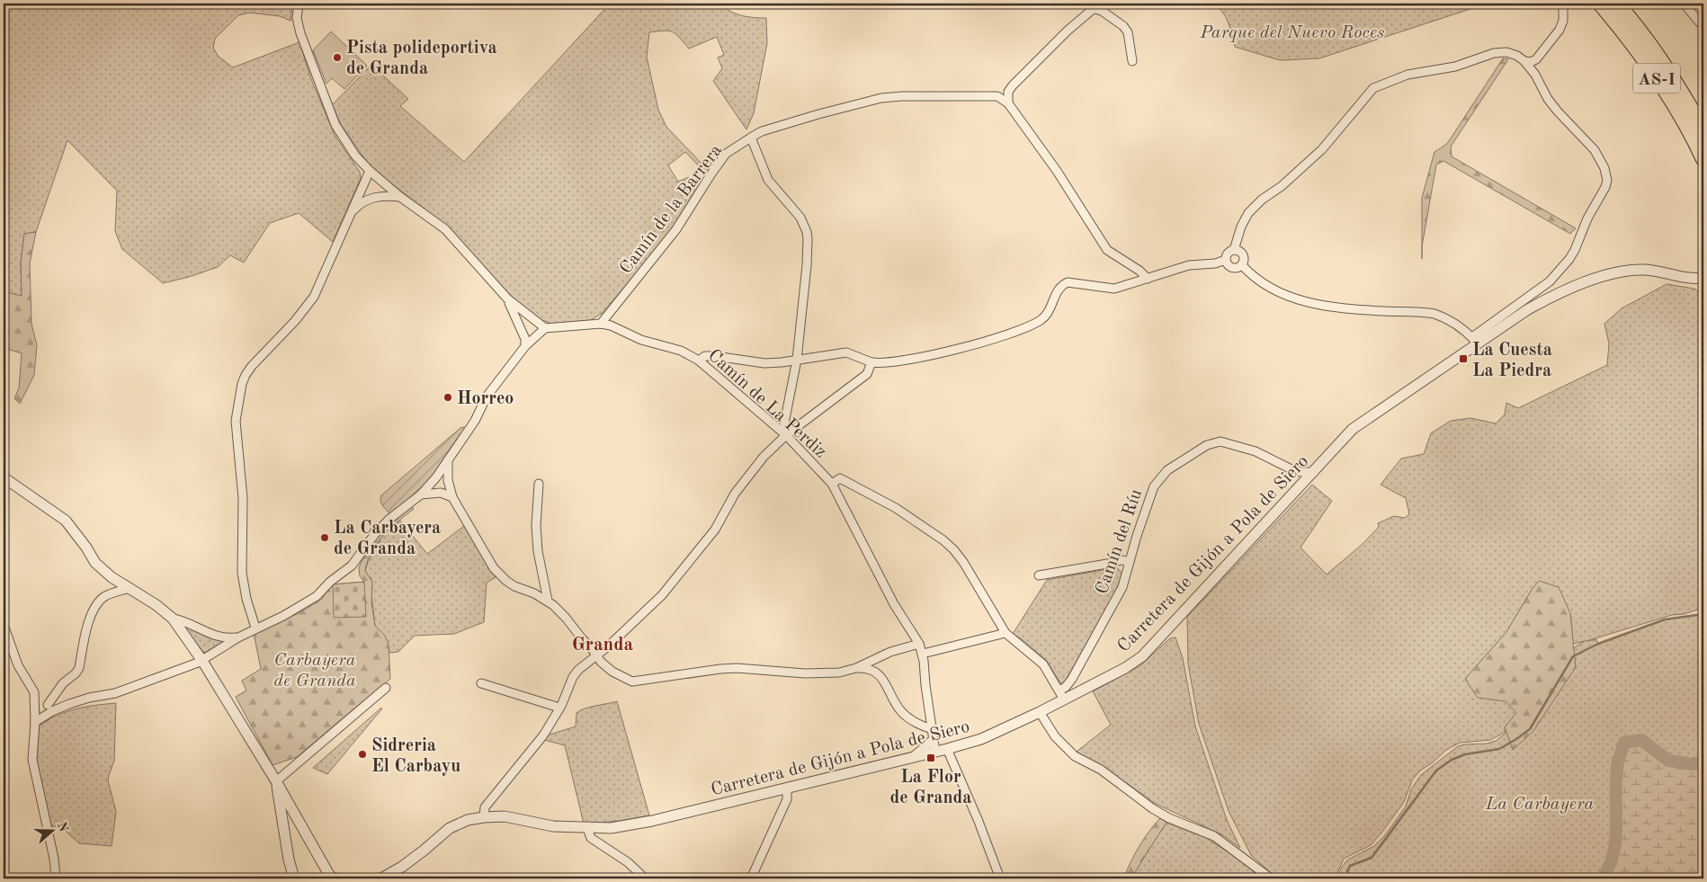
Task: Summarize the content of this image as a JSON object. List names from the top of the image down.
{
  "streets": {
    "highway": ["AS-I"],
    "street": [
      "Camín de la Barrera",
      "Camín de La Perdiz",
      "Camín del Ríu",
      "Carretera de Gijón a Pola de Siero"
    ]
  },
  "crossings": [
    ["Camín de la Barrera", "Camín de La Perdiz"],
    ["Camín de La Perdiz", "Carretera de Gijón a Pola de Siero"],
    ["Camín del Ríu", "Carretera de Gijón a Pola de Siero"]
  ],
  "districts": ["Granda"],
  "parks": ["Parque del Nuevo Roces", "Carbayera de Granda", "La Carbayera"],
  "places": {
    "other": [
      "Pista polideportiva de Granda",
      "Horreo",
      "La Carbayera de Granda",
      "Sidreria El Carbayu"
    ],
    "transit": ["La Cuesta La Piedra", "La Flor de Granda"]
  },
  "north": "right"
}
